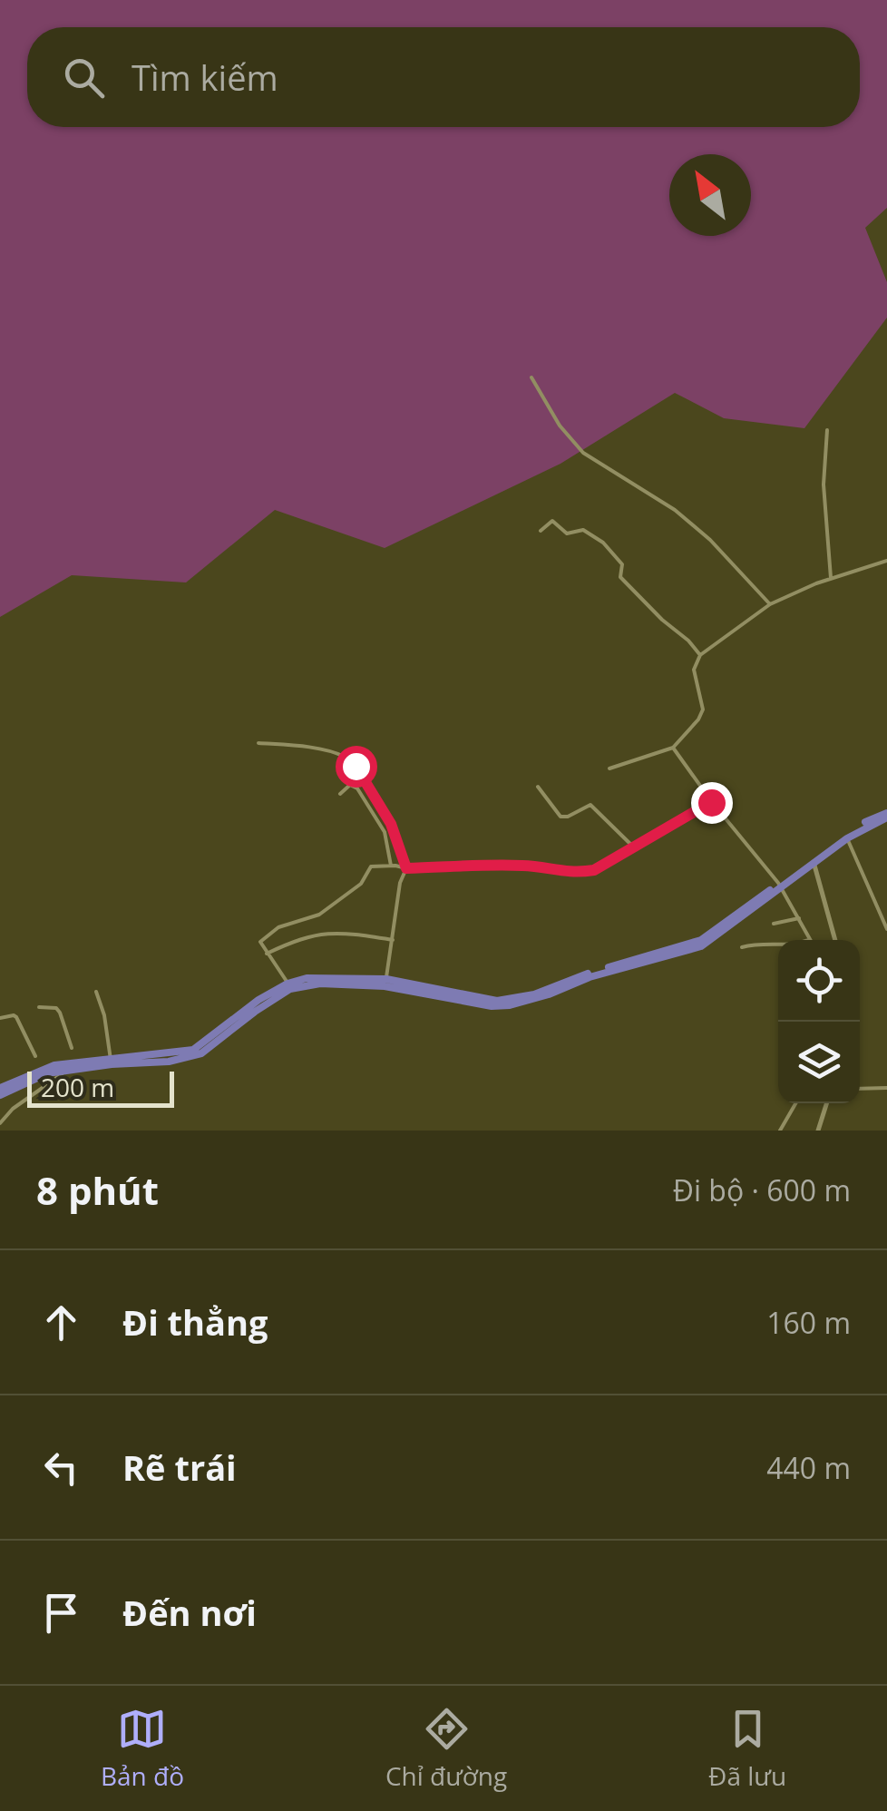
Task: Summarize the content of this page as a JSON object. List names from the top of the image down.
{
  "scale_bar": "200 m",
  "north": "top left",
  "page": {
    "search": "Tìm kiếm",
    "scale": "200 m",
    "heading": ["8 phút", "Đi bộ · 600 m"],
    "list": [
      ["Đi thẳng", "160 m"],
      ["Rẽ trái", "440 m"],
      "Đến nơi"
    ],
    "nav": ["Bản đồ", "Chỉ đường", "Đã lưu"]
  }
}
